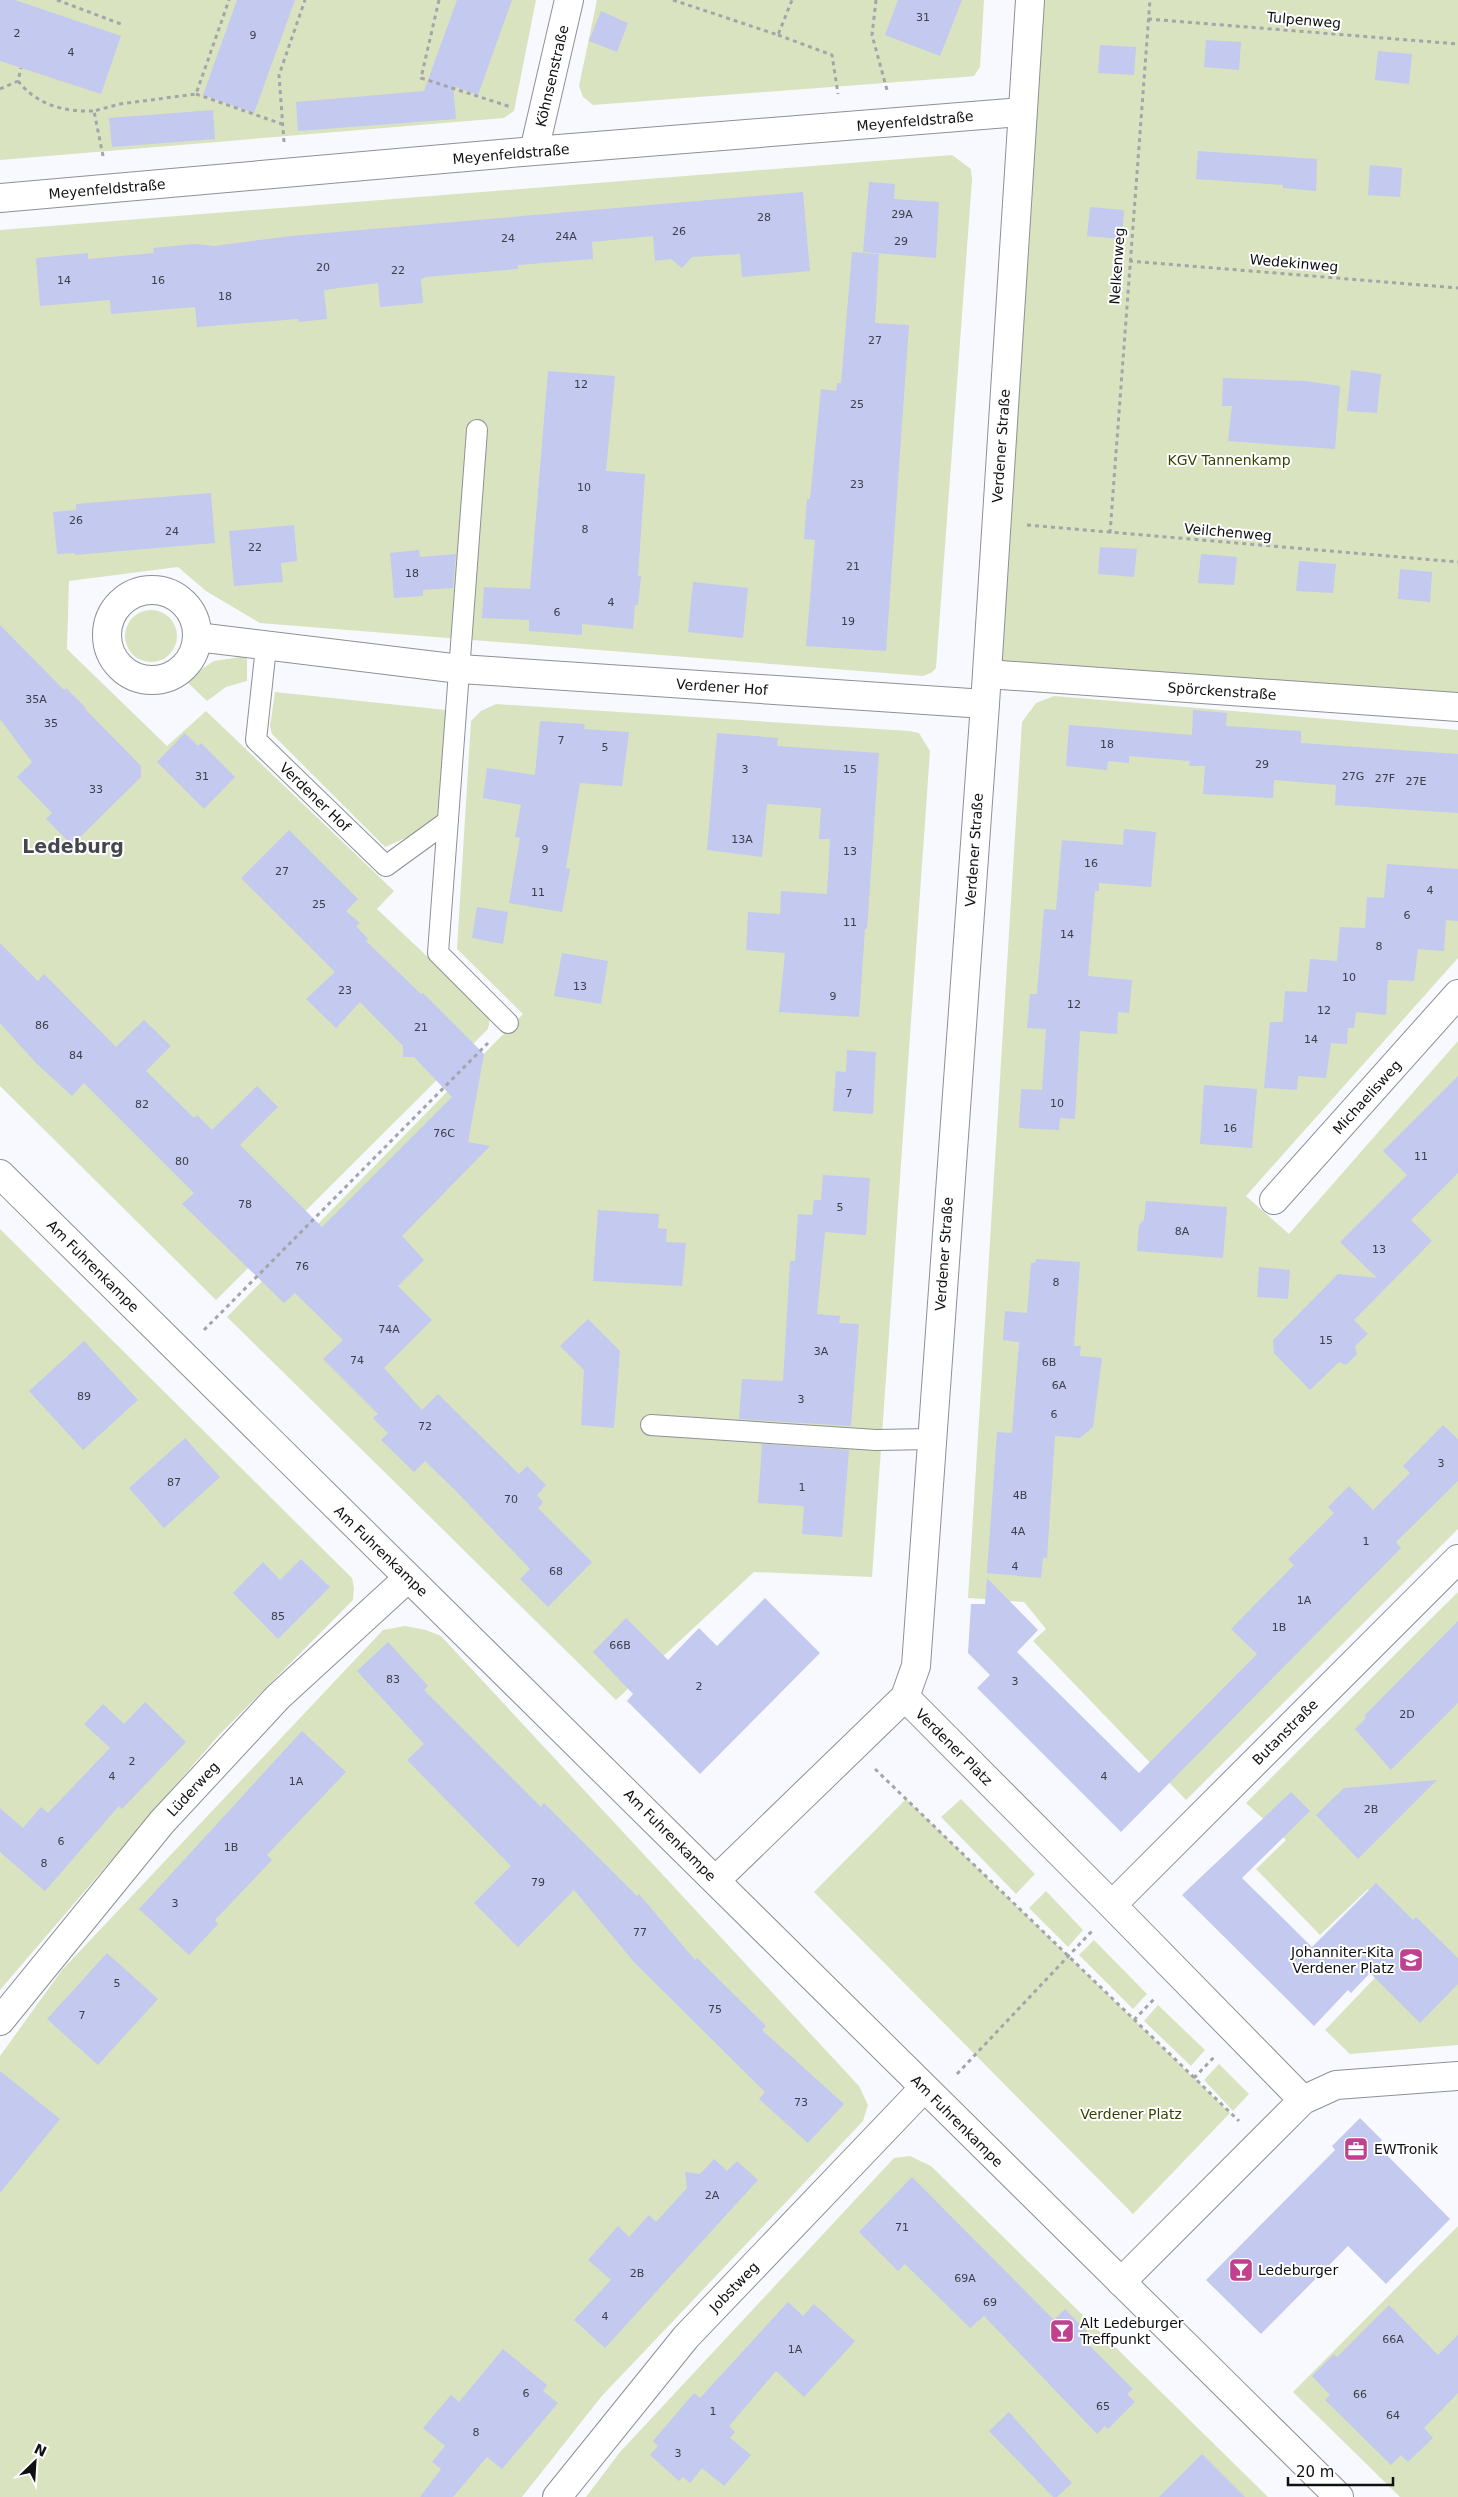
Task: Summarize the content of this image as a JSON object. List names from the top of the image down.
{
  "streets": {
    "street": [
      "Köhnsenstraße",
      "Meyenfeldstraße",
      "Verdener Straße",
      "Verdener Hof",
      "Spörckenstraße",
      "Michaelisweg",
      "Am Fuhrenkampe",
      "Butanstraße",
      "Verdener Platz",
      "Lüderweg",
      "Jobstweg"
    ],
    "path": [
      "Tulpenweg",
      "Wedekinweg",
      "Nelkenweg",
      "Veilchenweg"
    ]
  },
  "crossings": [
    ["Tulpenweg", "Nelkenweg"],
    ["Köhnsenstraße", "Meyenfeldstraße"],
    ["Meyenfeldstraße", "Verdener Straße"],
    ["Wedekinweg", "Nelkenweg"],
    ["Nelkenweg", "Veilchenweg"],
    ["Verdener Straße", "Veilchenweg"],
    ["Verdener Straße", "Verdener Hof"],
    ["Verdener Straße", "Spörckenstraße"],
    ["Verdener Straße", "Verdener Platz"],
    ["Am Fuhrenkampe", "Verdener Platz"],
    ["Am Fuhrenkampe", "Lüderweg"],
    ["Am Fuhrenkampe", "Jobstweg"],
    ["Butanstraße", "Verdener Platz"]
  ],
  "districts": ["Ledeburg"],
  "parks": ["KGV Tannenkamp", "Verdener Platz"],
  "places": {
    "school or university": ["Johanniter-Kita Verdener Platz"],
    "office": ["EWTronik"],
    "bar": ["Ledeburger", "Alt Ledeburger Treffpunkt"]
  },
  "house_numbers": [
    "31",
    "2",
    "9",
    "4",
    "29A",
    "28",
    "26",
    "24A",
    "24",
    "29",
    "20",
    "22",
    "14",
    "16",
    "18",
    "27",
    "12",
    "25",
    "23",
    "10",
    "26",
    "8",
    "24",
    "22",
    "21",
    "18",
    "4",
    "6",
    "19",
    "35A",
    "35",
    "7",
    "18",
    "5",
    "29",
    "3",
    "15",
    "31",
    "27G",
    "27F",
    "27E",
    "33",
    "13A",
    "9",
    "13",
    "16",
    "27",
    "4",
    "11",
    "25",
    "6",
    "11",
    "14",
    "8",
    "10",
    "13",
    "23",
    "9",
    "12",
    "12",
    "86",
    "21",
    "14",
    "84",
    "7",
    "10",
    "82",
    "16",
    "76C",
    "11",
    "80",
    "78",
    "5",
    "8A",
    "13",
    "76",
    "8",
    "74A",
    "15",
    "3A",
    "74",
    "6B",
    "6A",
    "89",
    "3",
    "6",
    "72",
    "3",
    "87",
    "1",
    "4B",
    "70",
    "4A",
    "1",
    "4",
    "68",
    "1A",
    "85",
    "1B",
    "66B",
    "83",
    "3",
    "2",
    "2D",
    "2",
    "4",
    "4",
    "1A",
    "2B",
    "6",
    "1B",
    "8",
    "79",
    "3",
    "77",
    "5",
    "75",
    "7",
    "73",
    "2A",
    "71",
    "2B",
    "69A",
    "69",
    "4",
    "66A",
    "1A",
    "6",
    "66",
    "65",
    "1",
    "64",
    "8",
    "3"
  ],
  "scale_bar": "20 m",
  "north": "top right"
}
